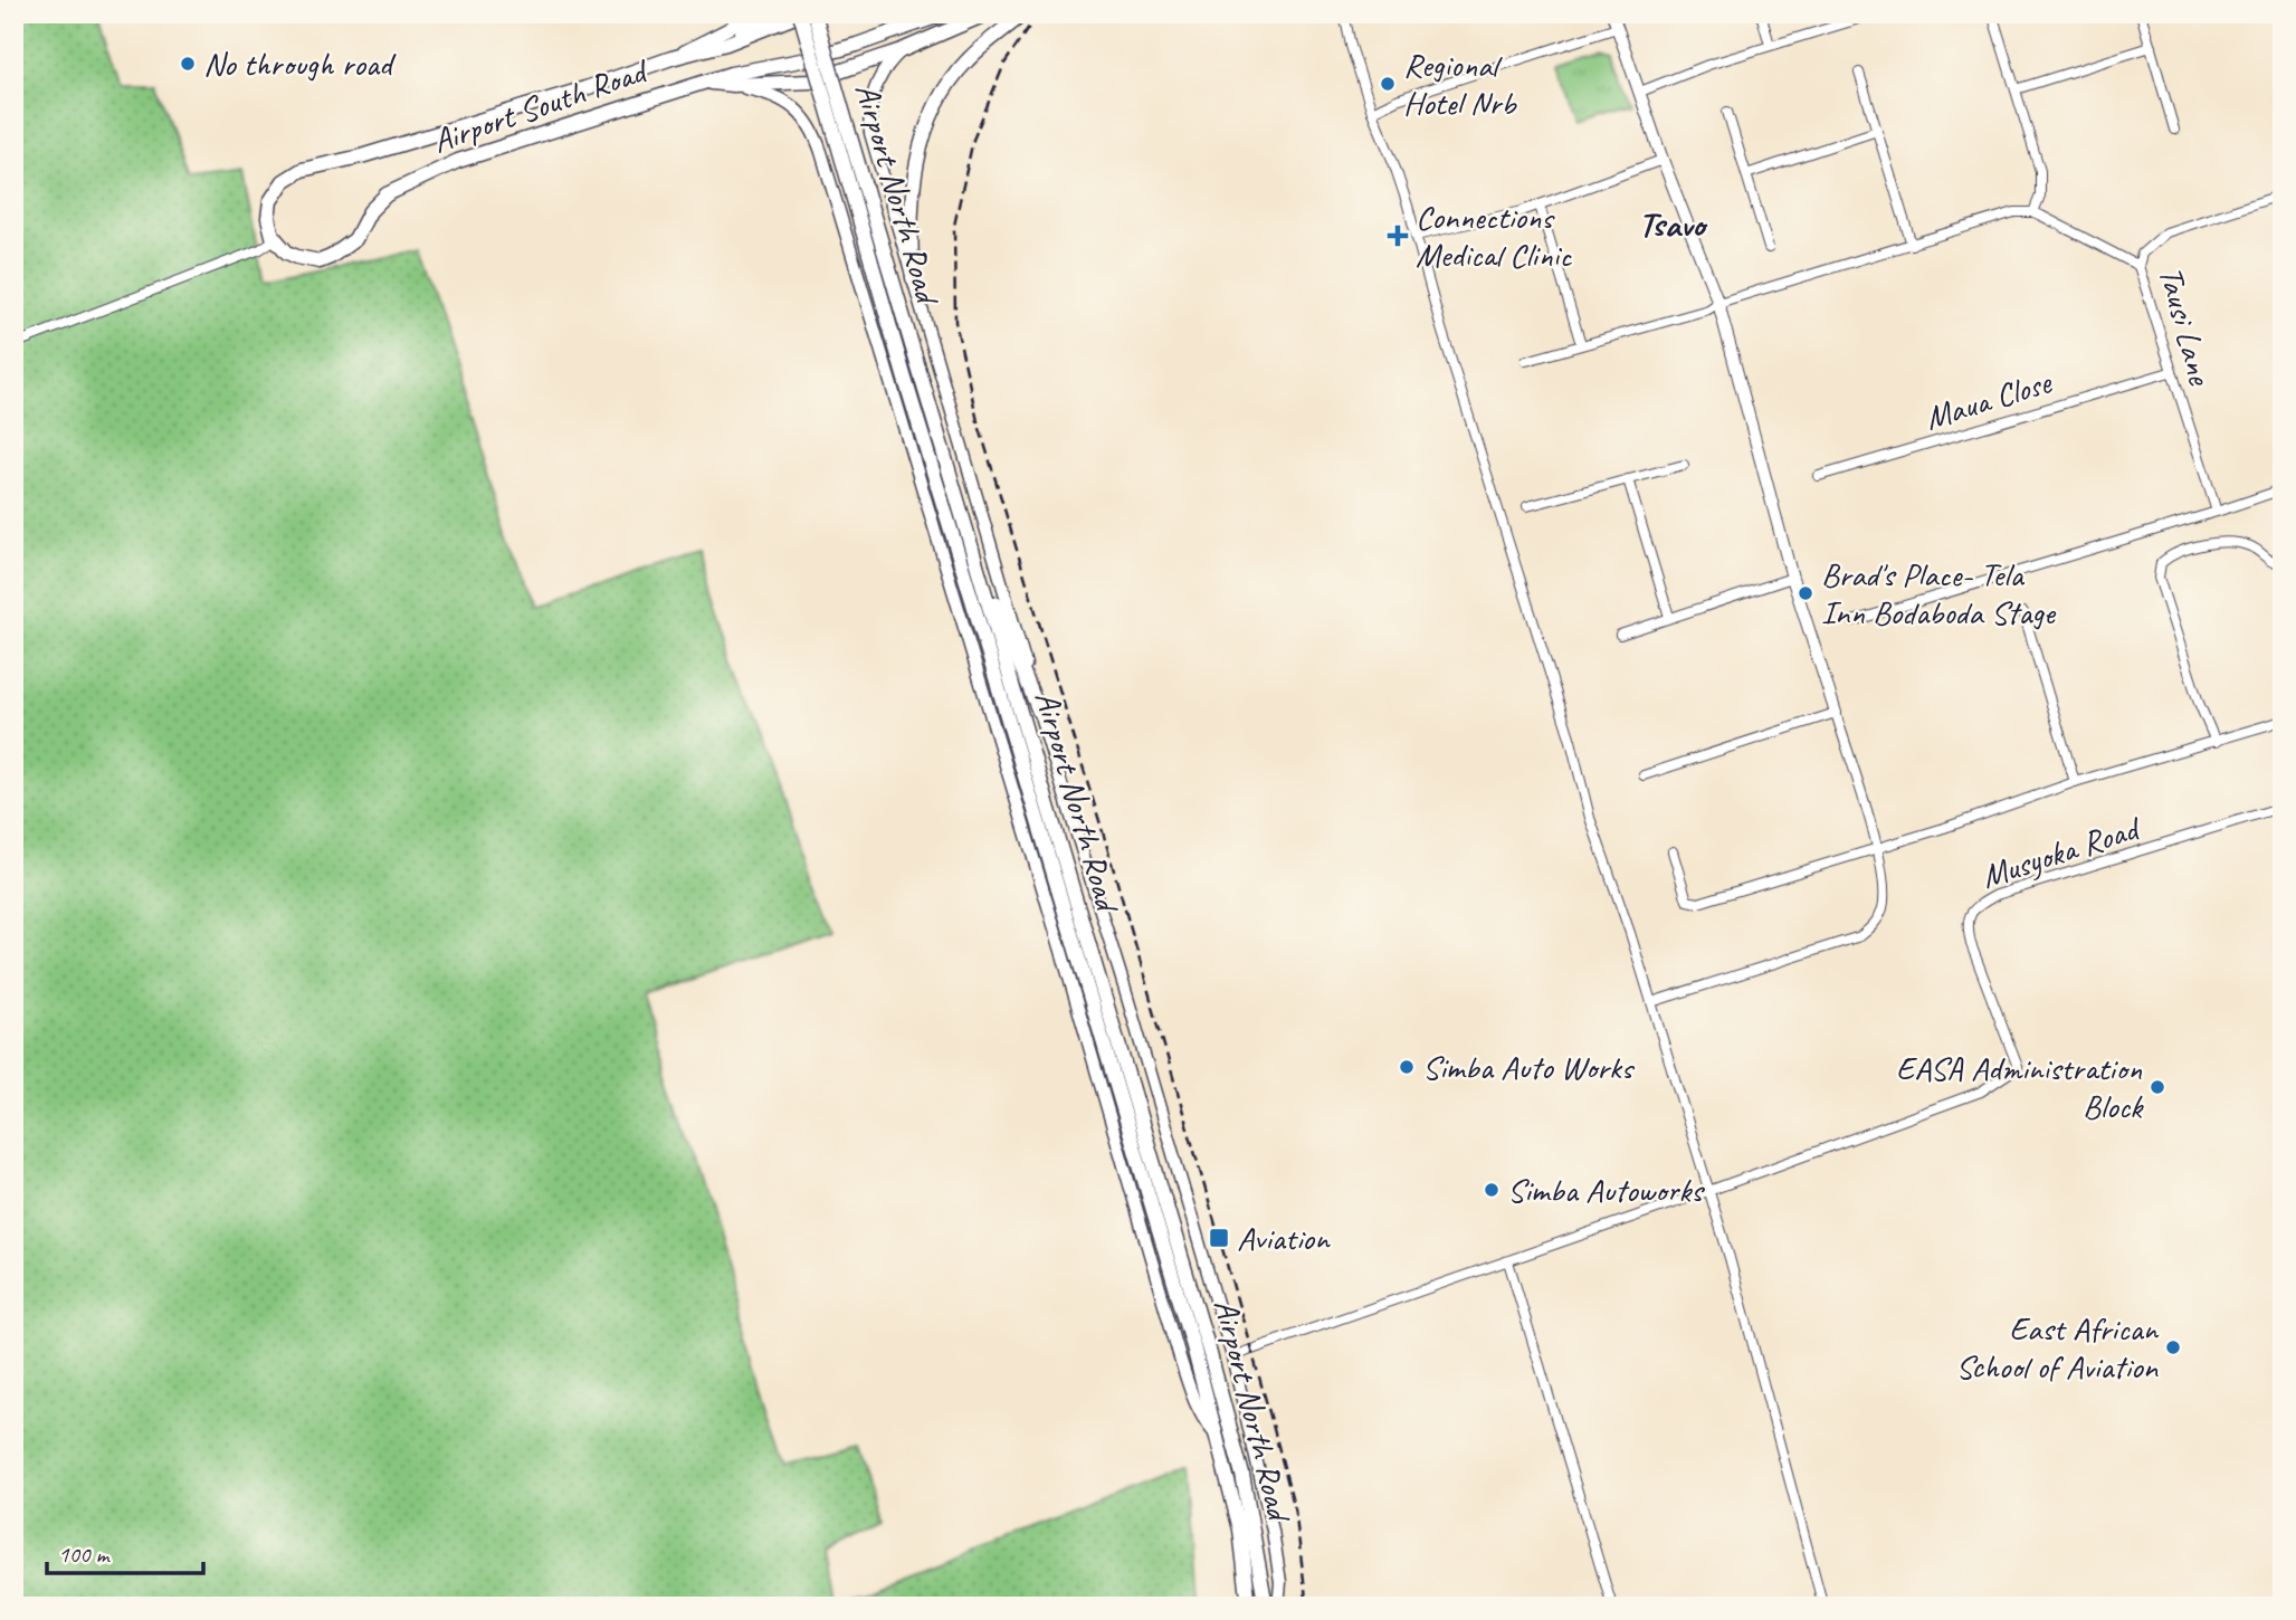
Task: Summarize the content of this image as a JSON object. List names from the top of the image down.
{
  "streets": {
    "main road": ["Airport South Road", "Airport North Road"],
    "street": ["Tausi Lane", "Maua Close", "Musyoka Road"]
  },
  "crossings": [
    ["Airport South Road", "Airport North Road"],
    ["Tausi Lane", "Maua Close"]
  ],
  "districts": ["Tsavo"],
  "places": {
    "other": [
      "No through road",
      "Regional Hotel Nrb",
      "Brad's Place- Tela Inn Bodaboda Stage",
      "Simba Auto Works",
      "EASA Administration Block",
      "Simba Autoworks",
      "East African School of Aviation"
    ],
    "health": ["Connections Medical Clinic"],
    "transit": ["Aviation"]
  },
  "scale_bar": "100 m"
}
